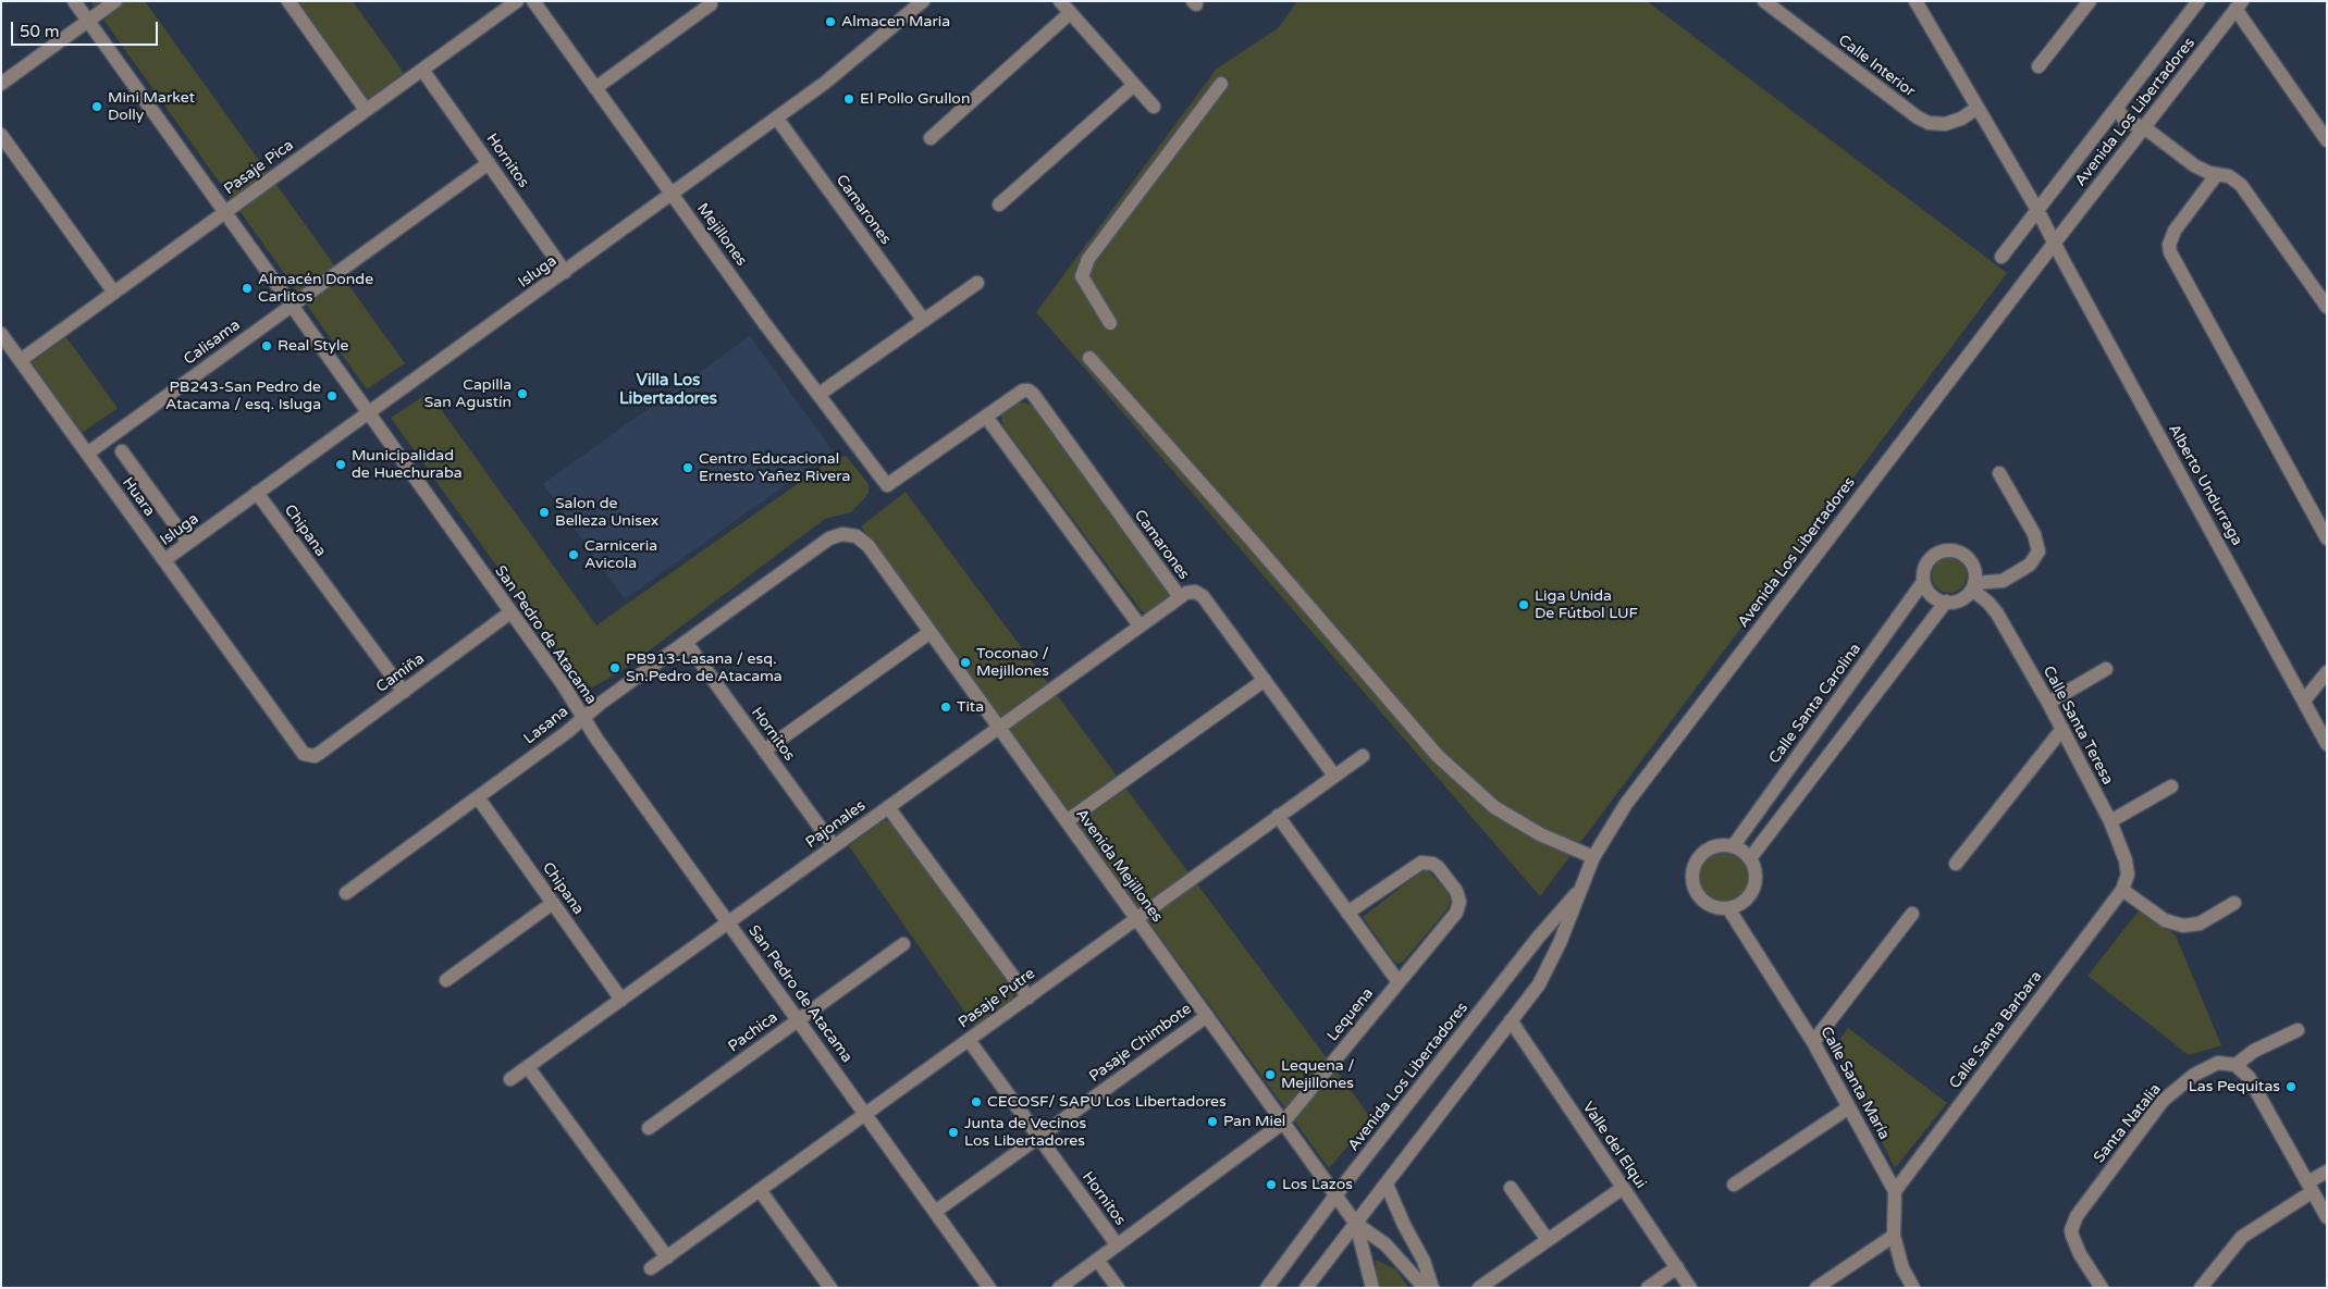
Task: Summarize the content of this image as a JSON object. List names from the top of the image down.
{
  "streets": {
    "street": [
      "Calle Interior",
      "Avenida Los Libertadores",
      "Hornitos",
      "Pasaje Pica",
      "Camarones",
      "Mejillones",
      "Isluga",
      "Calisama",
      "Alberto Undurraga",
      "Huara",
      "Chipana",
      "San Pedro de Atacama",
      "Camiña",
      "Calle Santa Carolina",
      "Lasana",
      "Calle Santa Teresa",
      "Pajonales",
      "Avenida Mejillones",
      "Pasaje Putre",
      "Lequena",
      "Calle Santa Barbara",
      "Pachica",
      "Pasaje Chimbote",
      "Calle Santa María",
      "Santa Natalia",
      "Valle del Elqui"
    ]
  },
  "crossings": [
    ["Avenida Los Libertadores", "Alberto Undurraga"],
    ["Avenida Los Libertadores", "Avenida Mejillones"],
    ["Avenida Los Libertadores", "Valle del Elqui"],
    ["Hornitos", "Pasaje Pica"],
    ["Hornitos", "Isluga"],
    ["Hornitos", "Calisama"],
    ["Hornitos", "Lasana"],
    ["Hornitos", "Pajonales"],
    ["Hornitos", "Pasaje Putre"],
    ["Hornitos", "Lequena"],
    ["Hornitos", "Pasaje Chimbote"],
    ["Pasaje Pica", "Huara"],
    ["Pasaje Pica", "San Pedro de Atacama"],
    ["Camarones", "Mejillones"],
    ["Camarones", "Isluga"],
    ["Camarones", "Pajonales"],
    ["Camarones", "Pasaje Putre"],
    ["Mejillones", "Isluga"],
    ["Isluga", "Huara"],
    ["Isluga", "Chipana"],
    ["Isluga", "San Pedro de Atacama"],
    ["Calisama", "Huara"],
    ["Calisama", "San Pedro de Atacama"],
    ["Huara", "Camiña"],
    ["Chipana", "Camiña"],
    ["Chipana", "Lasana"],
    ["Chipana", "Pajonales"],
    ["San Pedro de Atacama", "Camiña"],
    ["San Pedro de Atacama", "Lasana"],
    ["San Pedro de Atacama", "Pajonales"],
    ["San Pedro de Atacama", "Pasaje Putre"],
    ["San Pedro de Atacama", "Pachica"],
    ["San Pedro de Atacama", "Pasaje Chimbote"],
    ["Calle Santa Carolina", "Calle Santa Teresa"],
    ["Calle Santa Carolina", "Calle Santa María"],
    ["Lasana", "Avenida Mejillones"],
    ["Calle Santa Teresa", "Calle Santa Barbara"],
    ["Pajonales", "Avenida Mejillones"],
    ["Avenida Mejillones", "Pasaje Putre"],
    ["Avenida Mejillones", "Lequena"],
    ["Avenida Mejillones", "Pasaje Chimbote"],
    ["Calle Santa Barbara", "Calle Santa María"]
  ],
  "districts": ["Villa Los Libertadores"],
  "places": [
    "Almacen Maria",
    "El Pollo Grullon",
    "Mini Market Dolly",
    "Almacén Donde Carlitos",
    "Real Style",
    "Capilla San Agustín",
    "PB243-San Pedro de Atacama / esq. Isluga",
    "Municipalidad de Huechuraba",
    "Centro Educacional Ernesto Yañez Rivera",
    "Salon de Belleza Unisex",
    "Carniceria Avicola",
    "Liga Unida De Fútbol LUF",
    "Toconao / Mejillones",
    "PB913-Lasana / esq. Sn.Pedro de Atacama",
    "Tita",
    "Lequena / Mejillones",
    "Las Pequitas",
    "CECOSF/ SAPU Los Libertadores",
    "Pan Miel",
    "Junta de Vecinos Los Libertadores",
    "Los Lazos"
  ],
  "scale_bar": "50 m"
}
